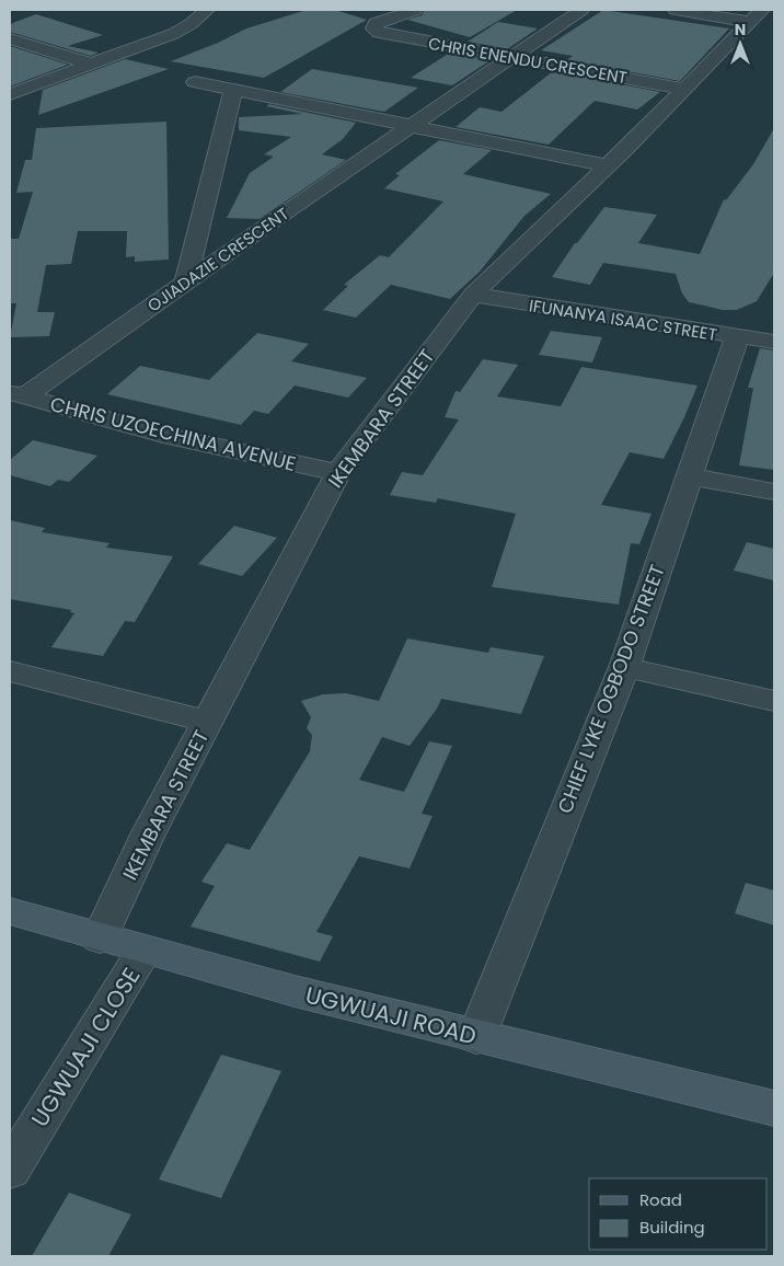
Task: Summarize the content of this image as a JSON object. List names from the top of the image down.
{
  "streets": {
    "main road": ["UGWUAJI ROAD"],
    "street": [
      "CHRIS ENENDU CRESCENT",
      "OJIADAZIE CRESCENT",
      "IFUNANYA ISAAC STREET",
      "IKEMBARA STREET",
      "CHRIS UZOECHINA AVENUE",
      "CHIEF LYKE OGBODO STREET",
      "UGWUAJI CLOSE"
    ]
  },
  "crossings": [
    ["CHRIS ENENDU CRESCENT", "OJIADAZIE CRESCENT"],
    ["CHRIS ENENDU CRESCENT", "IKEMBARA STREET"],
    ["OJIADAZIE CRESCENT", "CHRIS UZOECHINA AVENUE"],
    ["IFUNANYA ISAAC STREET", "IKEMBARA STREET"],
    ["IFUNANYA ISAAC STREET", "CHIEF LYKE OGBODO STREET"],
    ["IKEMBARA STREET", "CHRIS UZOECHINA AVENUE"],
    ["IKEMBARA STREET", "UGWUAJI ROAD"],
    ["CHIEF LYKE OGBODO STREET", "UGWUAJI ROAD"],
    ["UGWUAJI ROAD", "UGWUAJI CLOSE"]
  ],
  "legend": ["Road", "Building"],
  "north": "top"
}
